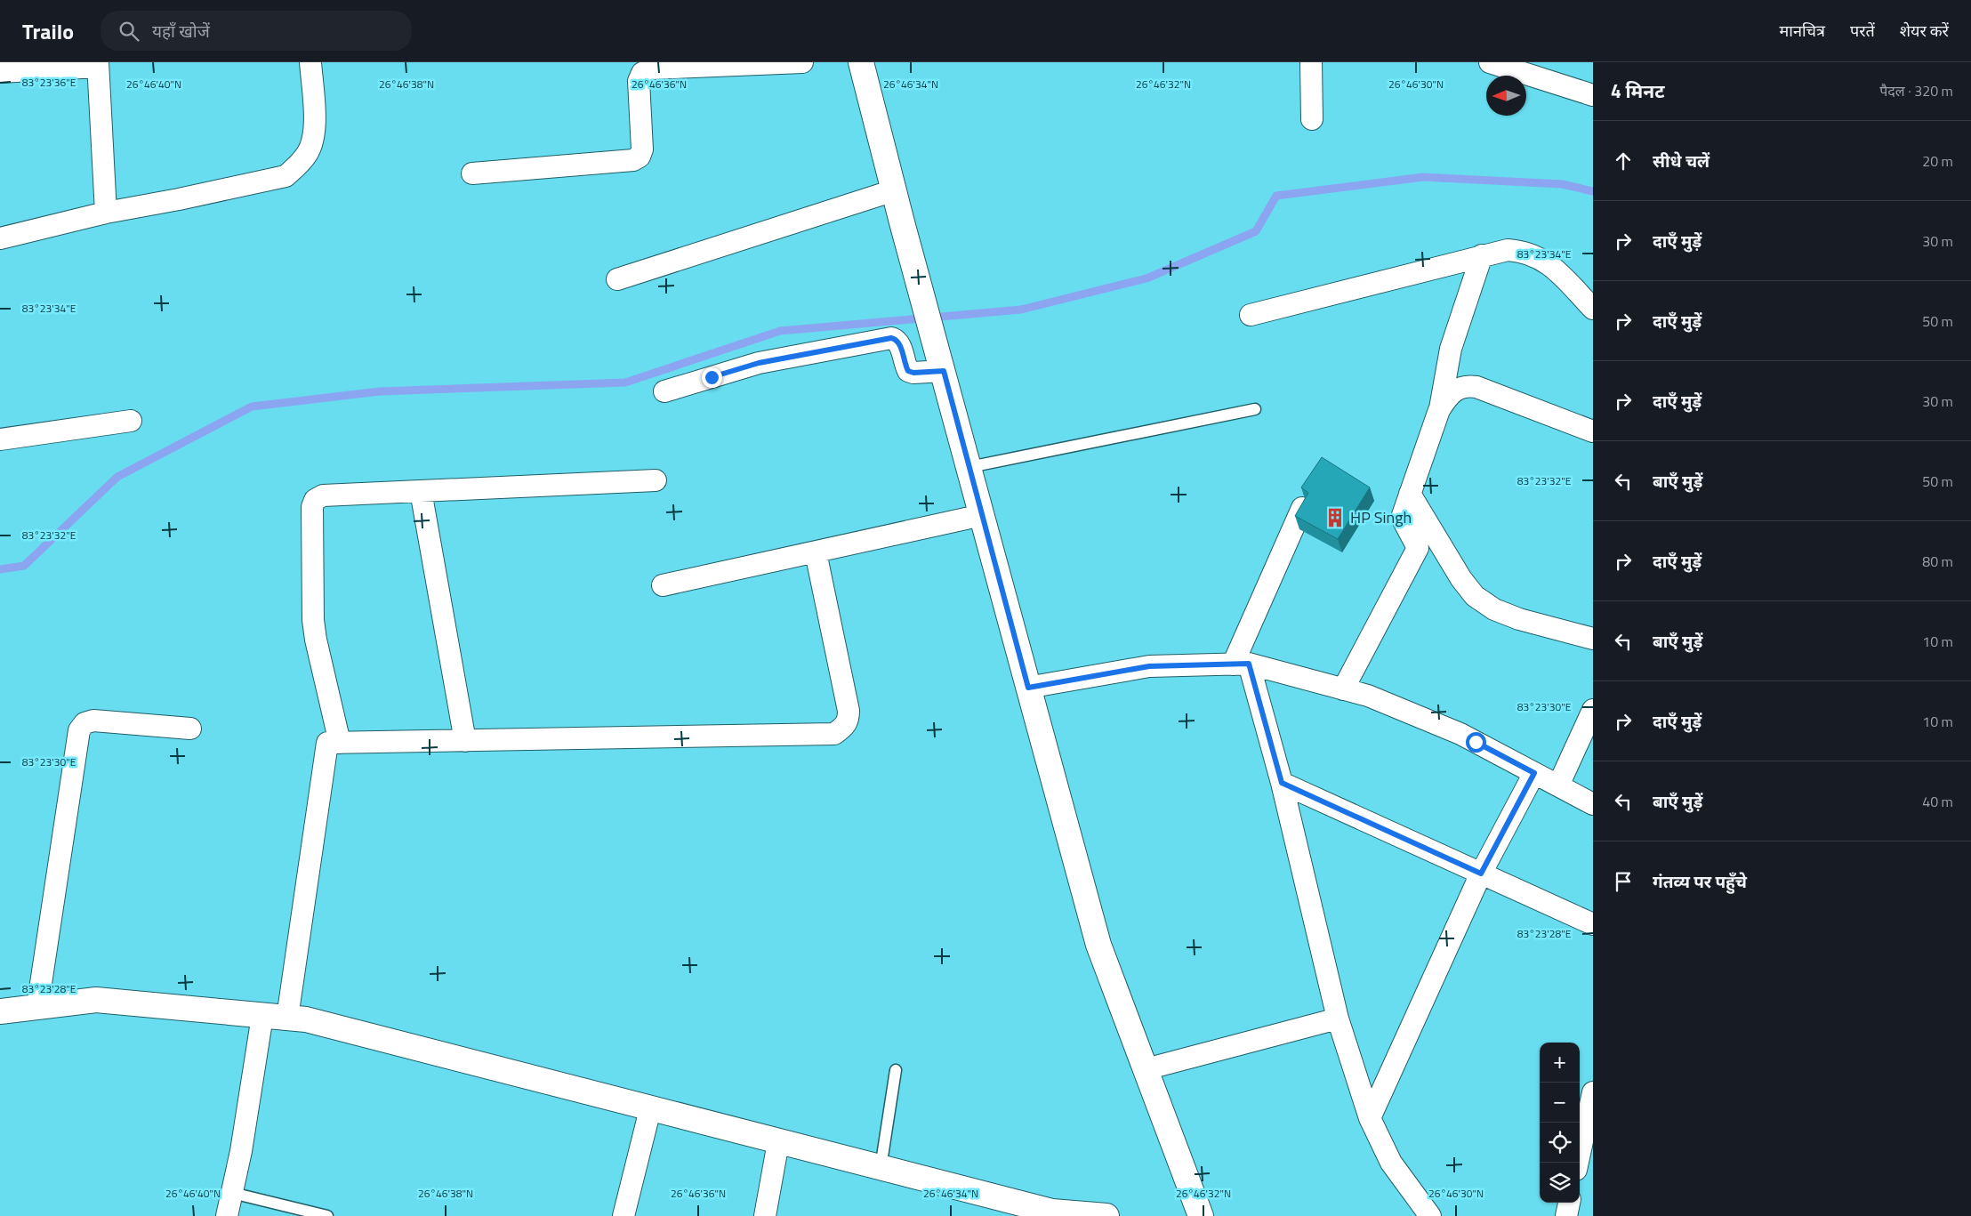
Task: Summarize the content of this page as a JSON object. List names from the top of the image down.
{
  "places": {
    "building": ["HP Singh"]
  },
  "north": "left",
  "page": {
    "header": "Trailo",
    "search": "यहाँ खोजें",
    "nav": ["मानचित्र", "परतें", "शेयर करें"],
    "heading": ["4 मिनट", "पैदल · 320 m"],
    "list": [
      ["सीधे चलें", "20 m"],
      ["दाएँ मुड़ें", "30 m"],
      ["दाएँ मुड़ें", "50 m"],
      ["दाएँ मुड़ें", "30 m"],
      ["बाएँ मुड़ें", "50 m"],
      ["दाएँ मुड़ें", "80 m"],
      ["बाएँ मुड़ें", "10 m"],
      ["दाएँ मुड़ें", "10 m"],
      ["बाएँ मुड़ें", "40 m"],
      "गंतव्य पर पहुँचे"
    ],
    "map_buttons": ["+", "−"]
  },
  "coordinates": [
    "83°23'36\"E",
    "26°46'40\"N",
    "26°46'38\"N",
    "26°46'36\"N",
    "26°46'34\"N",
    "26°46'32\"N",
    "26°46'30\"N",
    "83°23'34\"E",
    "83°23'32\"E",
    "83°23'30\"E",
    "83°23'28\"E"
  ]
}
